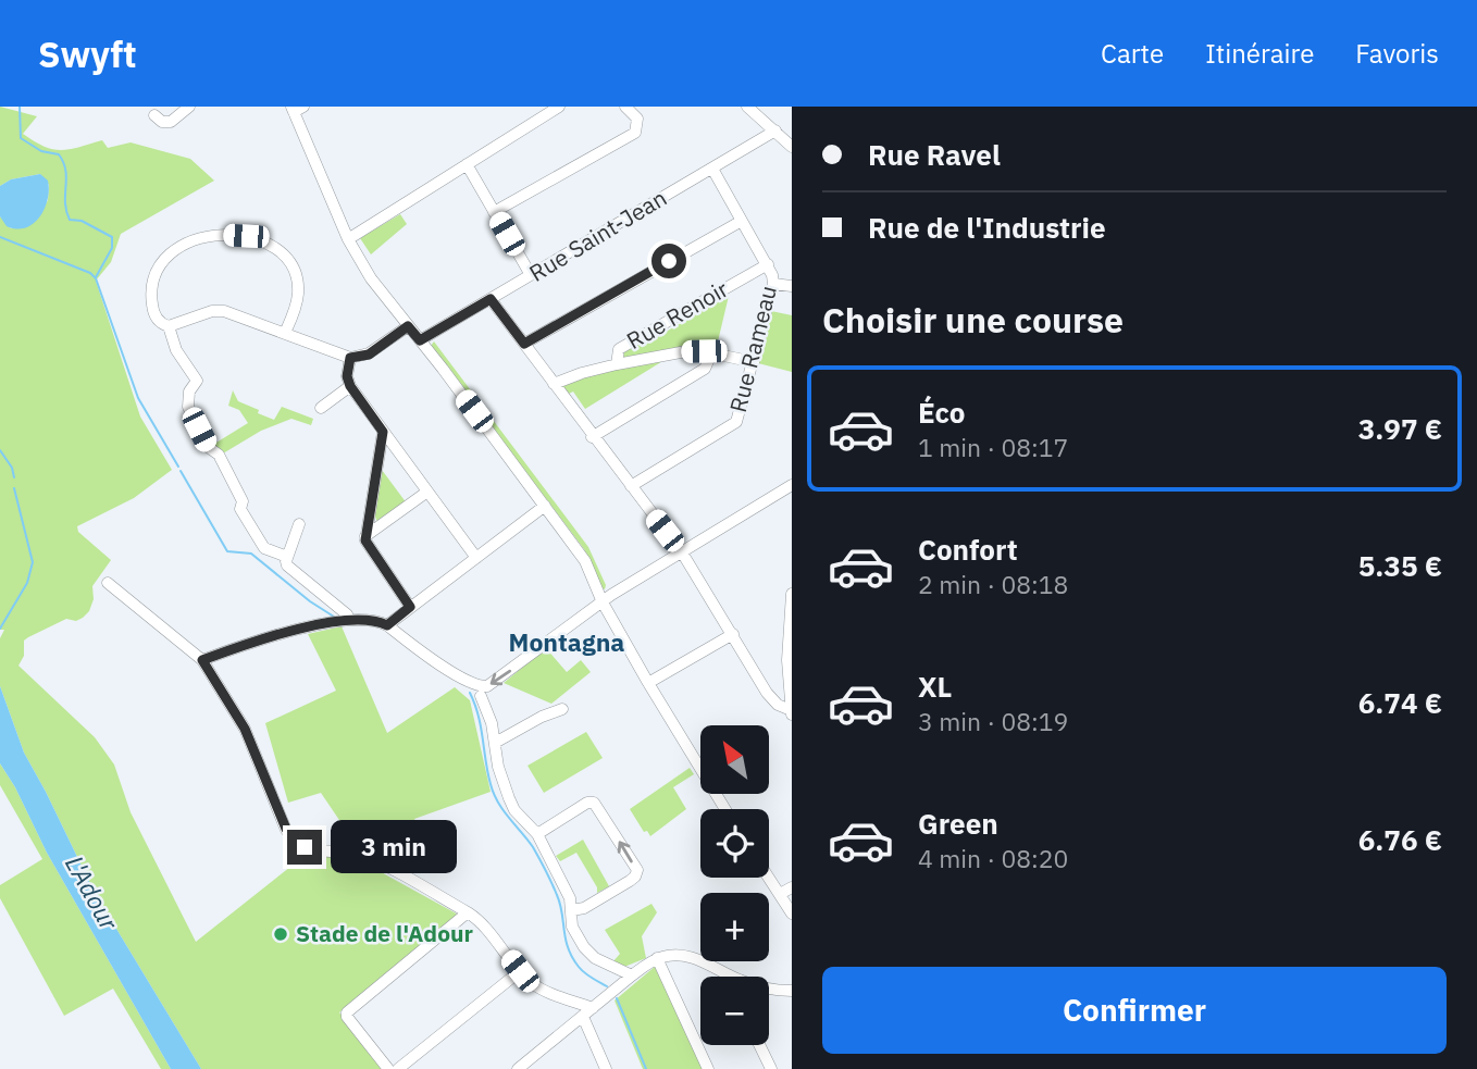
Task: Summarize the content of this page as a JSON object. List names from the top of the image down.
{
  "streets": {
    "street": ["Rue Saint-Jean", "Rue Renoir", "Rue Rameau"]
  },
  "crossings": [
    ["Rue Saint-Jean", "Rue Rameau"],
    ["Rue Renoir", "Rue Rameau"]
  ],
  "districts": ["Montagna"],
  "water": ["L'Adour"],
  "places": ["Stade de l'Adour"],
  "north": "top left",
  "page": {
    "header": "Swyft",
    "nav": ["Carte", "Itinéraire", "Favoris"],
    "banner": ["Rue Ravel", "Rue de l'Industrie"],
    "heading": "Choisir une course",
    "list": [
      {
        "name": "Éco",
        "note": "1 min · 08:17",
        "value": "3.97 €"
      },
      {
        "name": "Confort",
        "note": "2 min · 08:18",
        "value": "5.35 €"
      },
      {
        "name": "XL",
        "note": "3 min · 08:19",
        "value": "6.74 €"
      },
      {
        "name": "Green",
        "note": "4 min · 08:20",
        "value": "6.76 €"
      }
    ],
    "map_buttons": ["+", "−"],
    "bubble": "3 min",
    "buttons": "Confirmer"
  }
}
